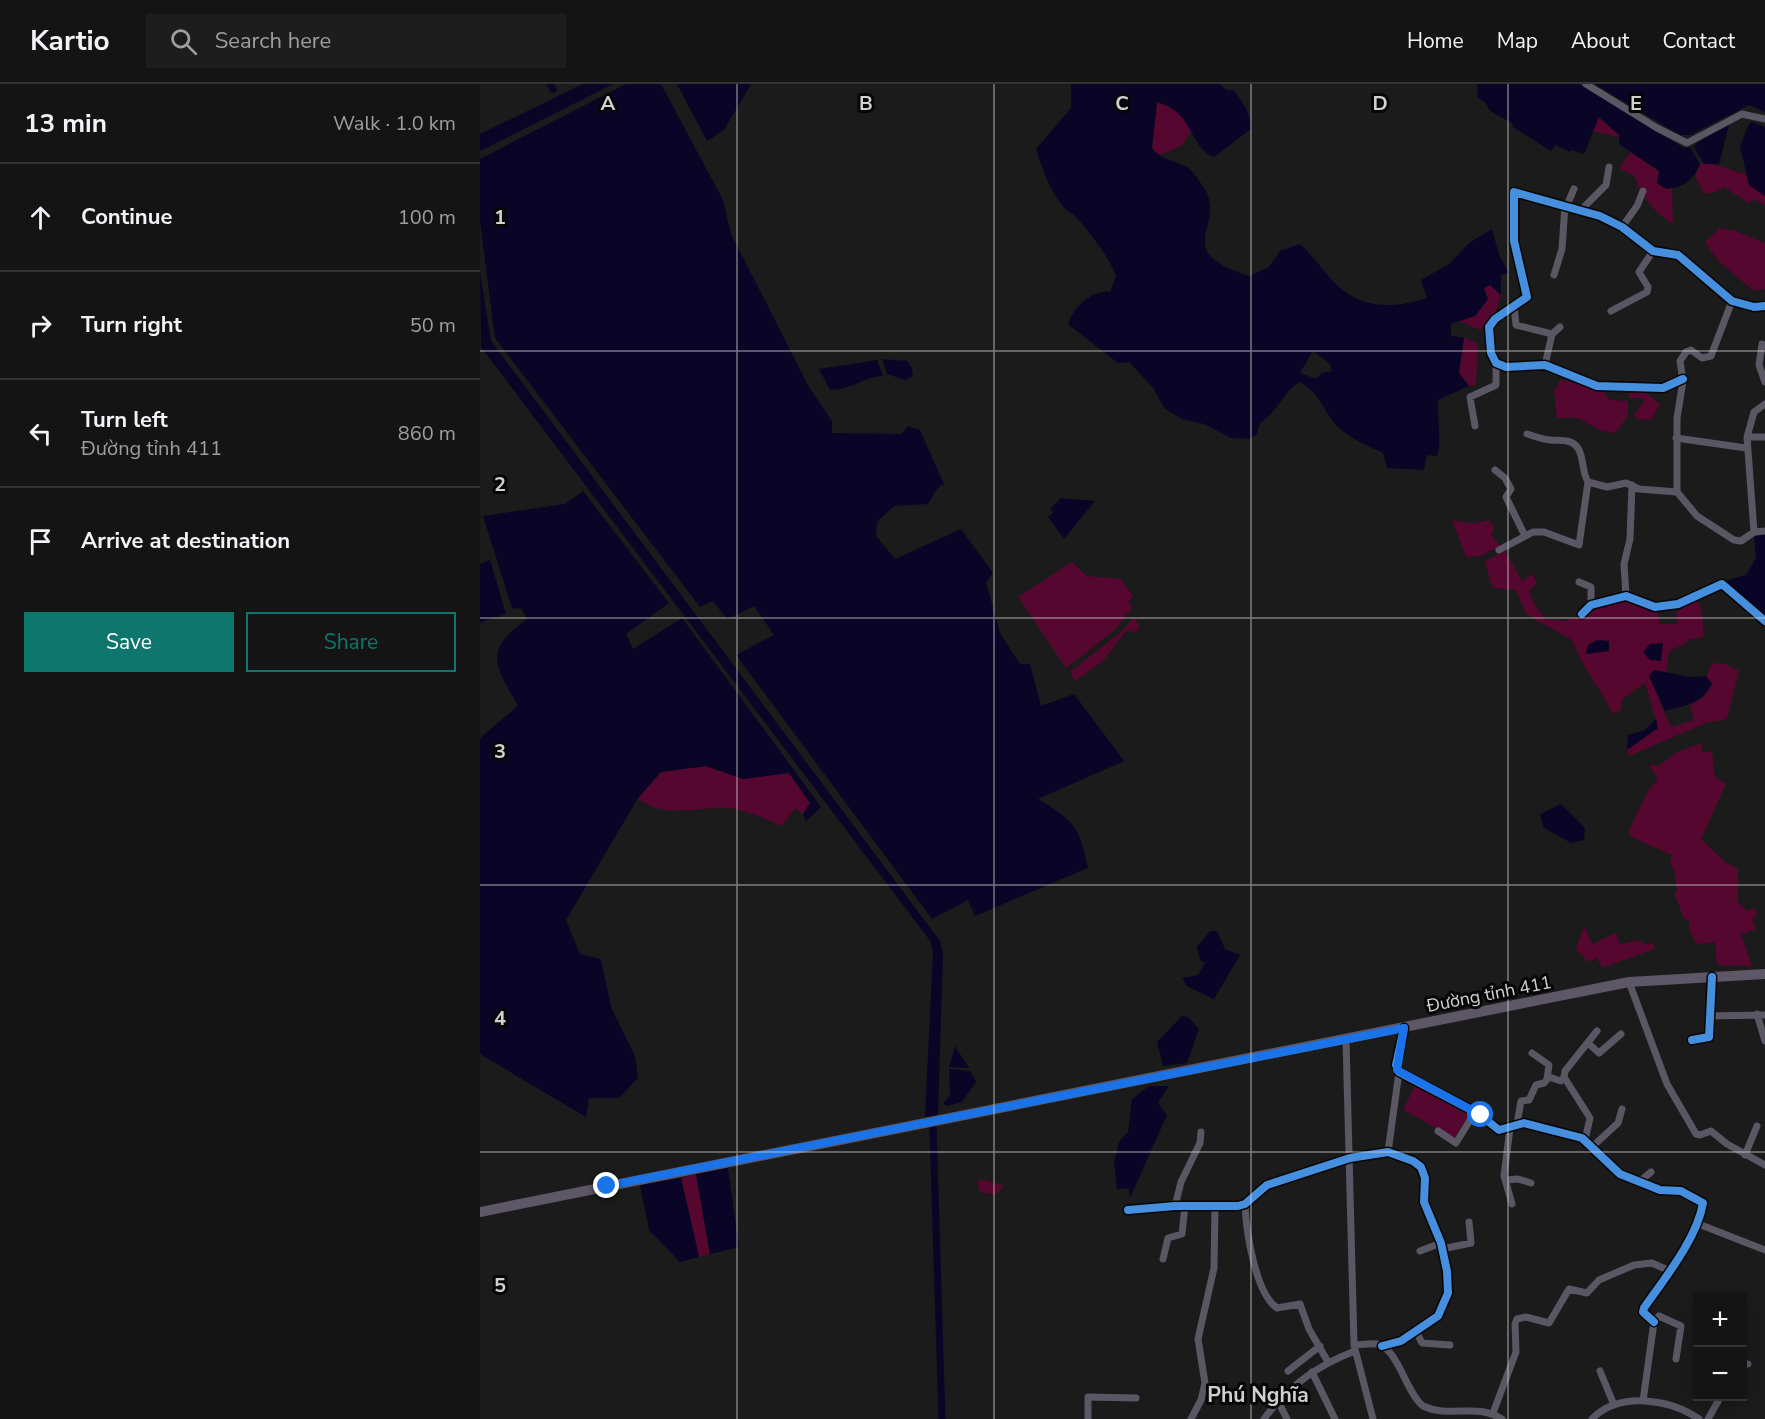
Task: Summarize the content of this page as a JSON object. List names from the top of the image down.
{
  "streets": {
    "main road": ["Đường tỉnh 411"]
  },
  "districts": ["Phú Nghĩa"],
  "page": {
    "header": "Kartio",
    "search": "Search here",
    "nav": [
      "Home",
      "Map",
      "About",
      "Contact"
    ],
    "heading": ["13 min", "Walk · 1.0 km"],
    "list": [
      ["Continue", "100 m"],
      ["Turn right", "50 m"],
      ["Turn left", "Đường tỉnh 411", "860 m"],
      "Arrive at destination"
    ],
    "buttons": ["Save", "Share"],
    "map_buttons": ["+", "−"]
  },
  "grid": {
    "columns": [
      "A",
      "B",
      "C",
      "D",
      "E"
    ],
    "rows": [
      "1",
      "2",
      "3",
      "4",
      "5"
    ]
  }
}
